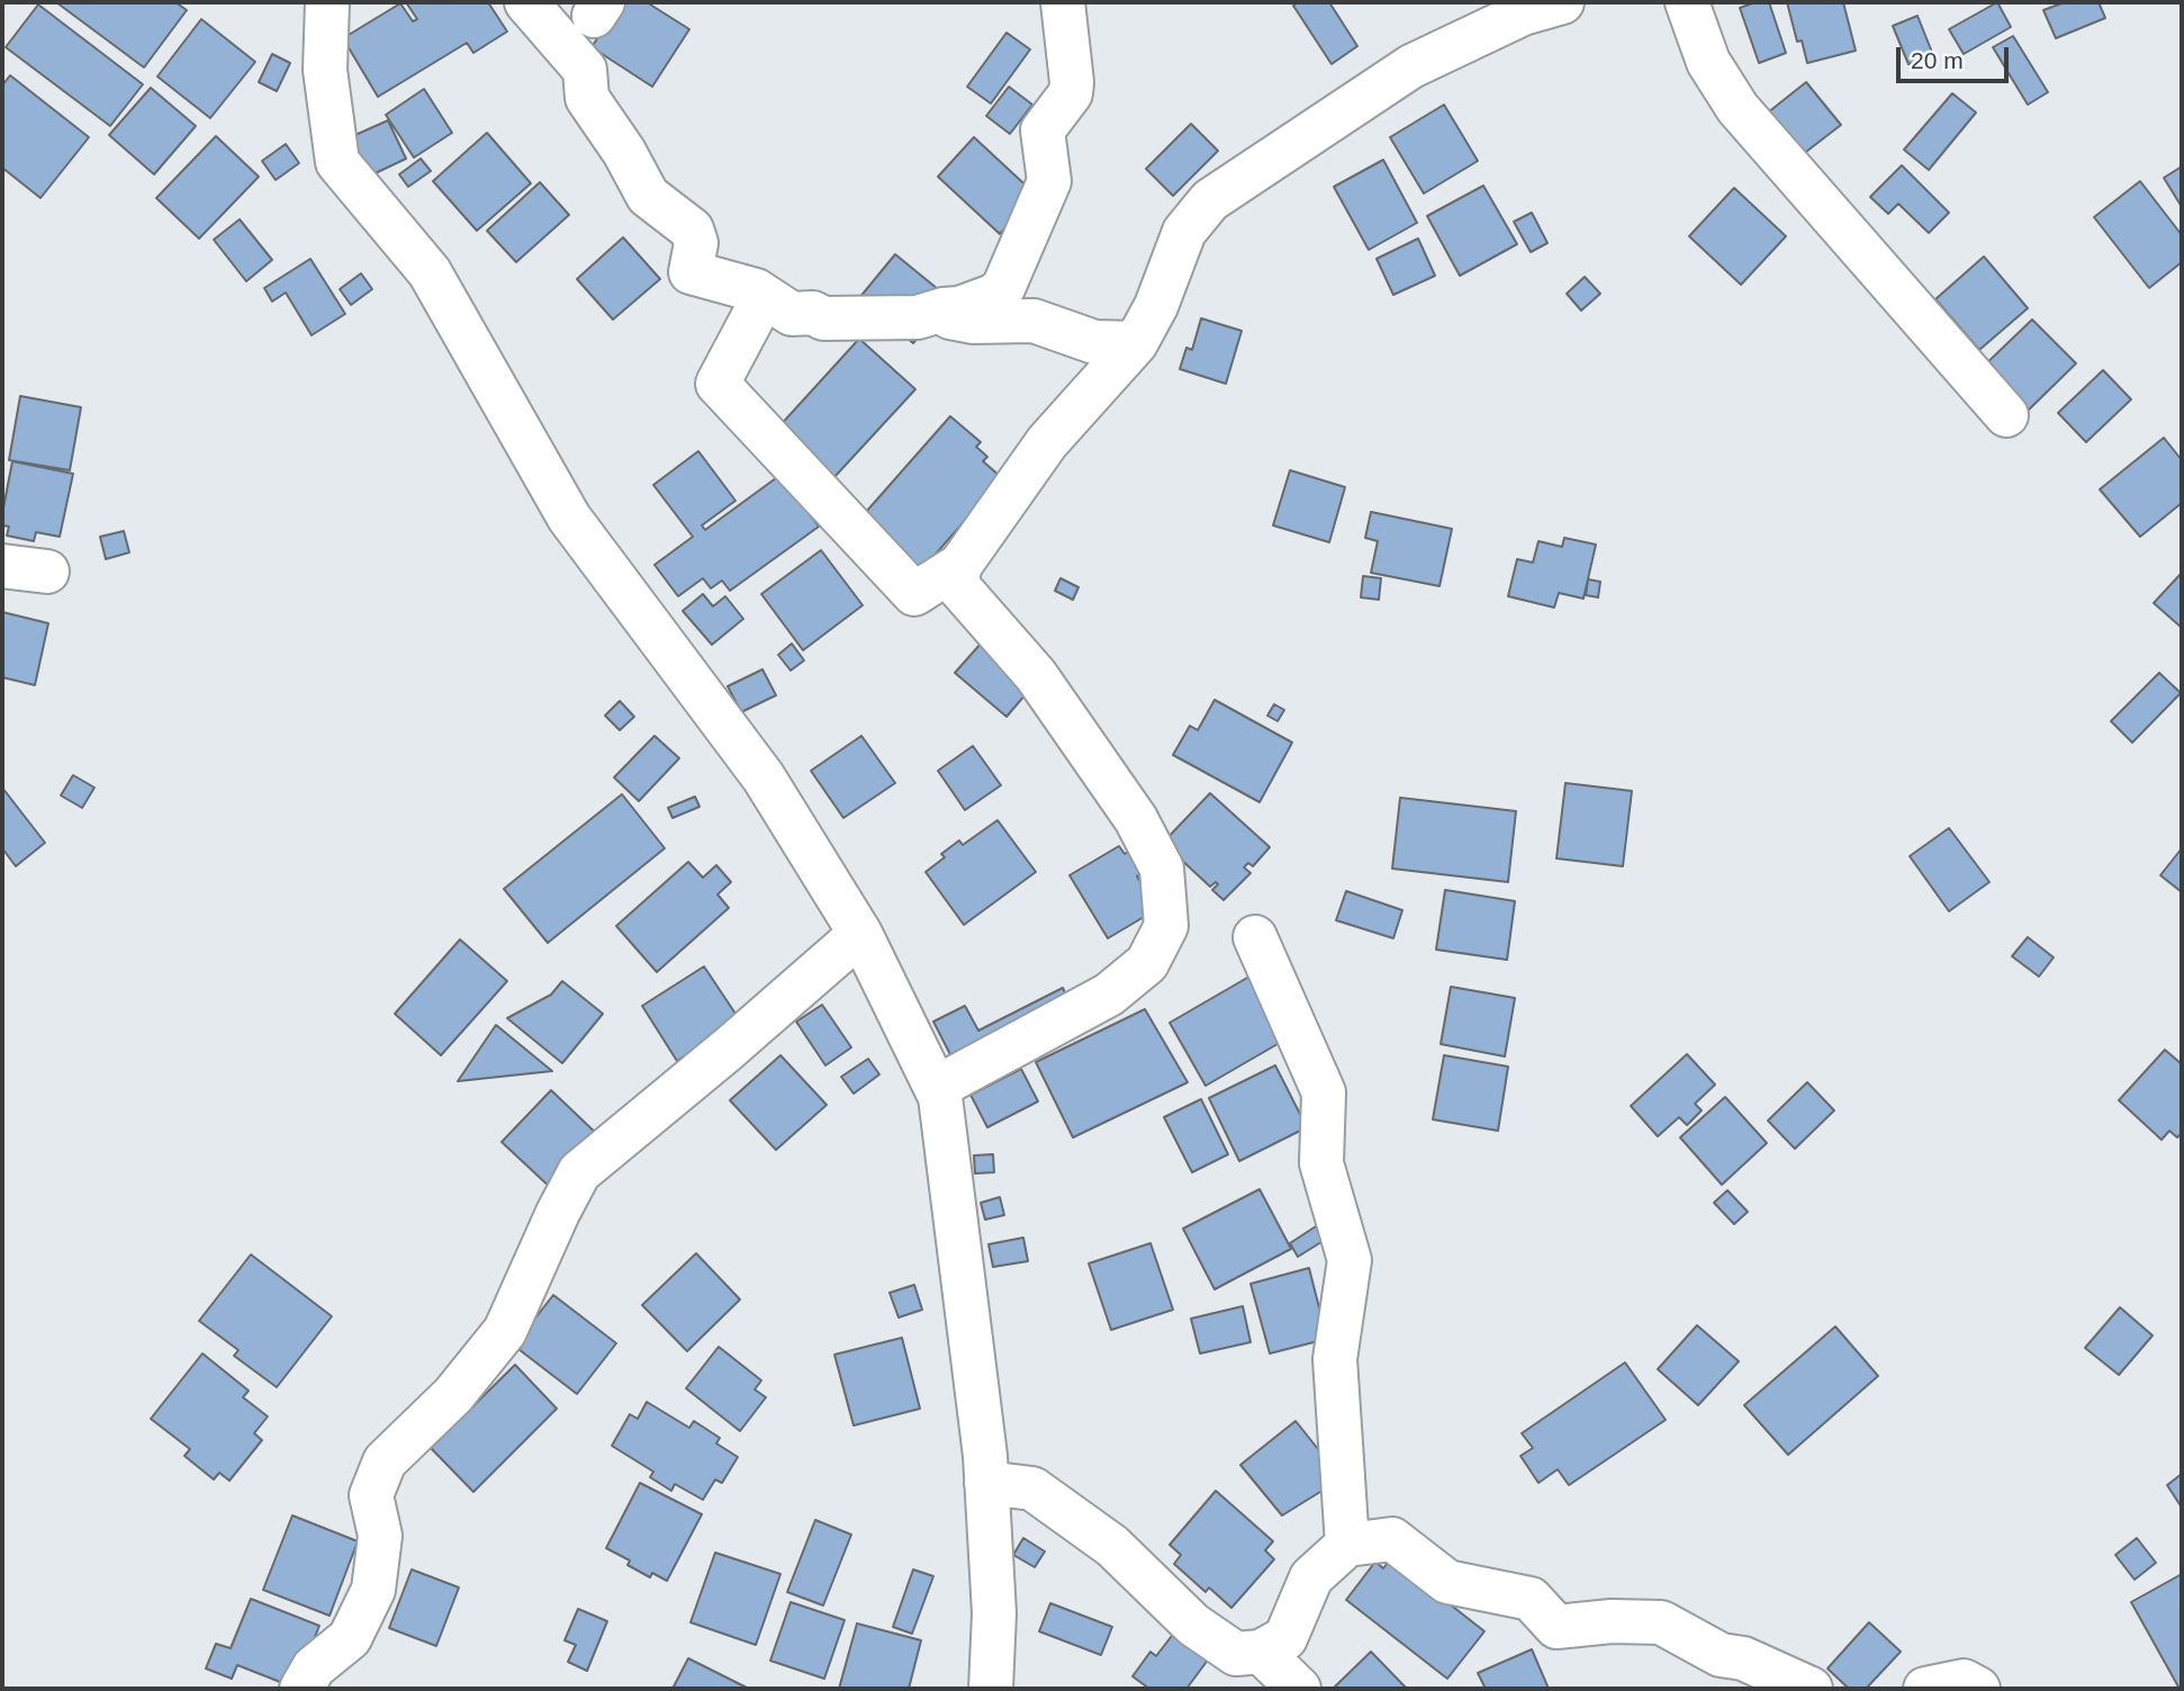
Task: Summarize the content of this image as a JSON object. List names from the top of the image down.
{
  "scale_bar": "20 m"
}
